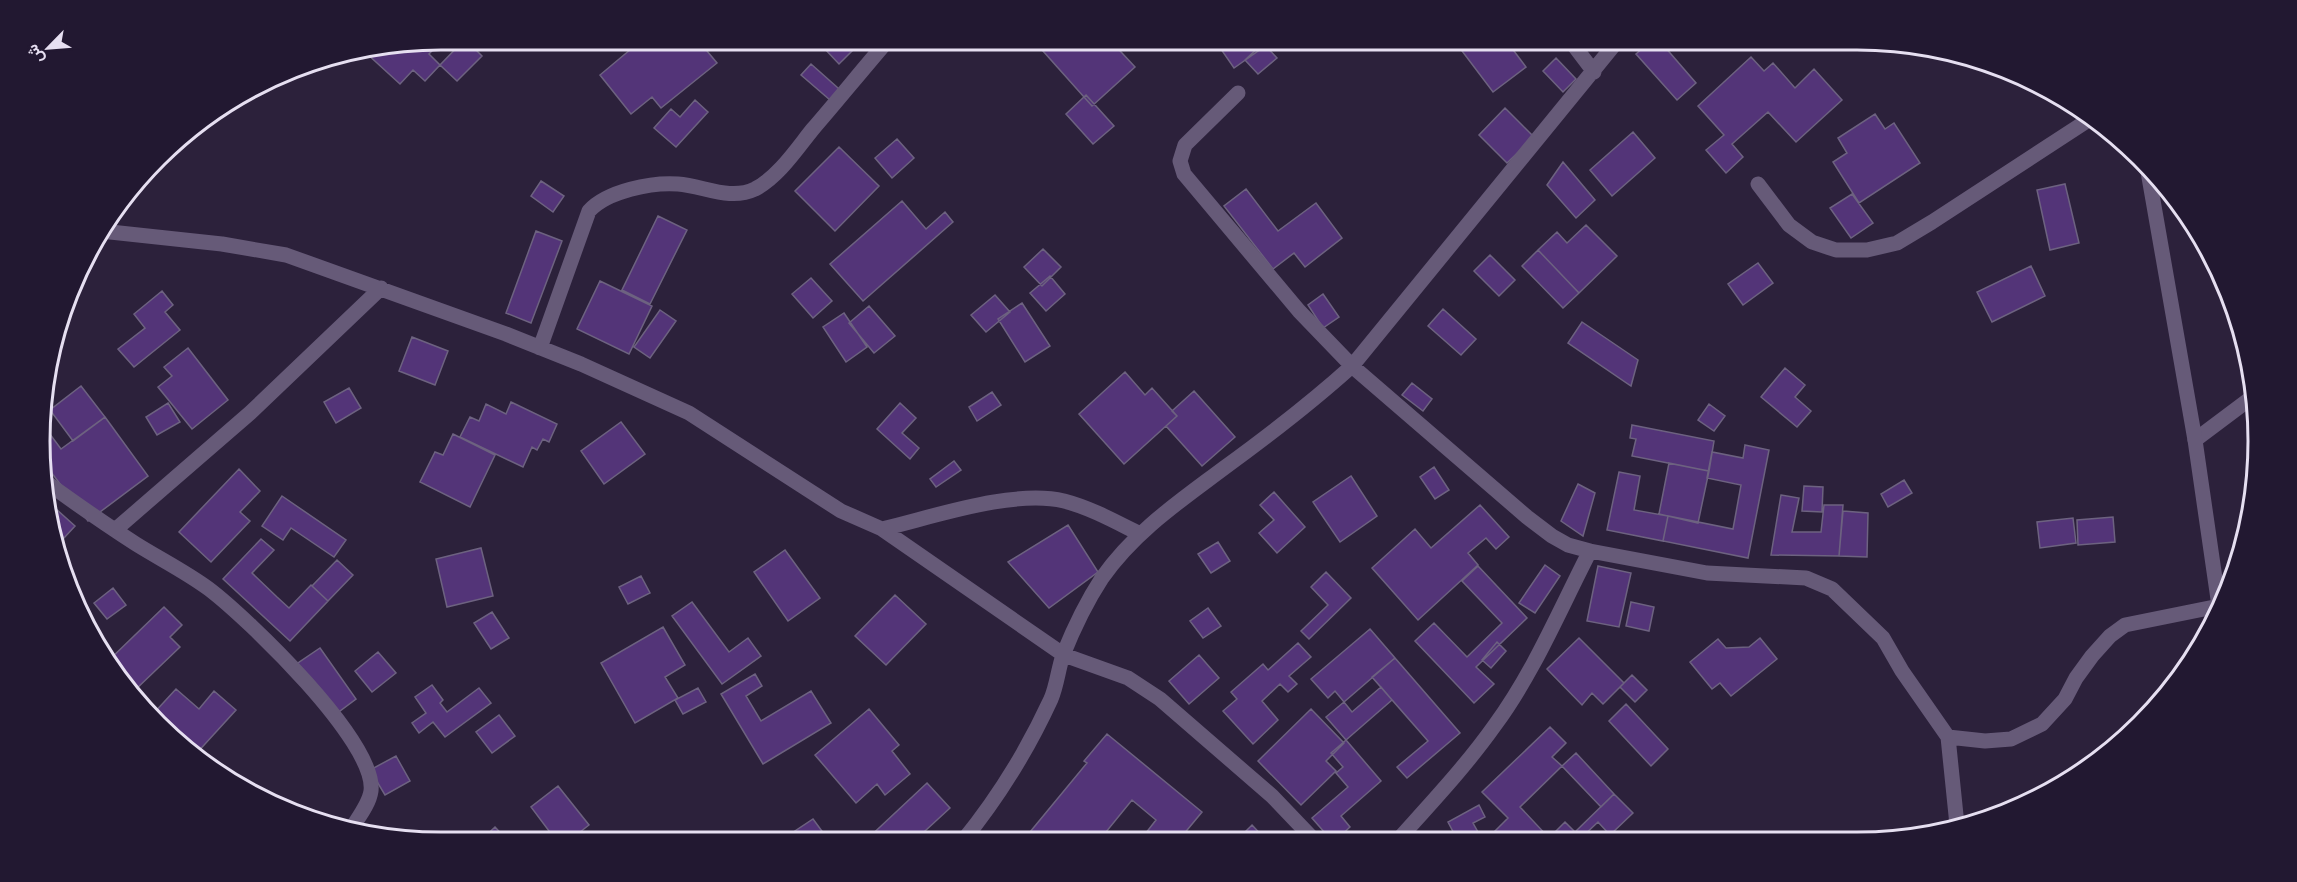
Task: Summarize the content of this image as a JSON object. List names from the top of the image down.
{
  "north": "bottom left"
}
